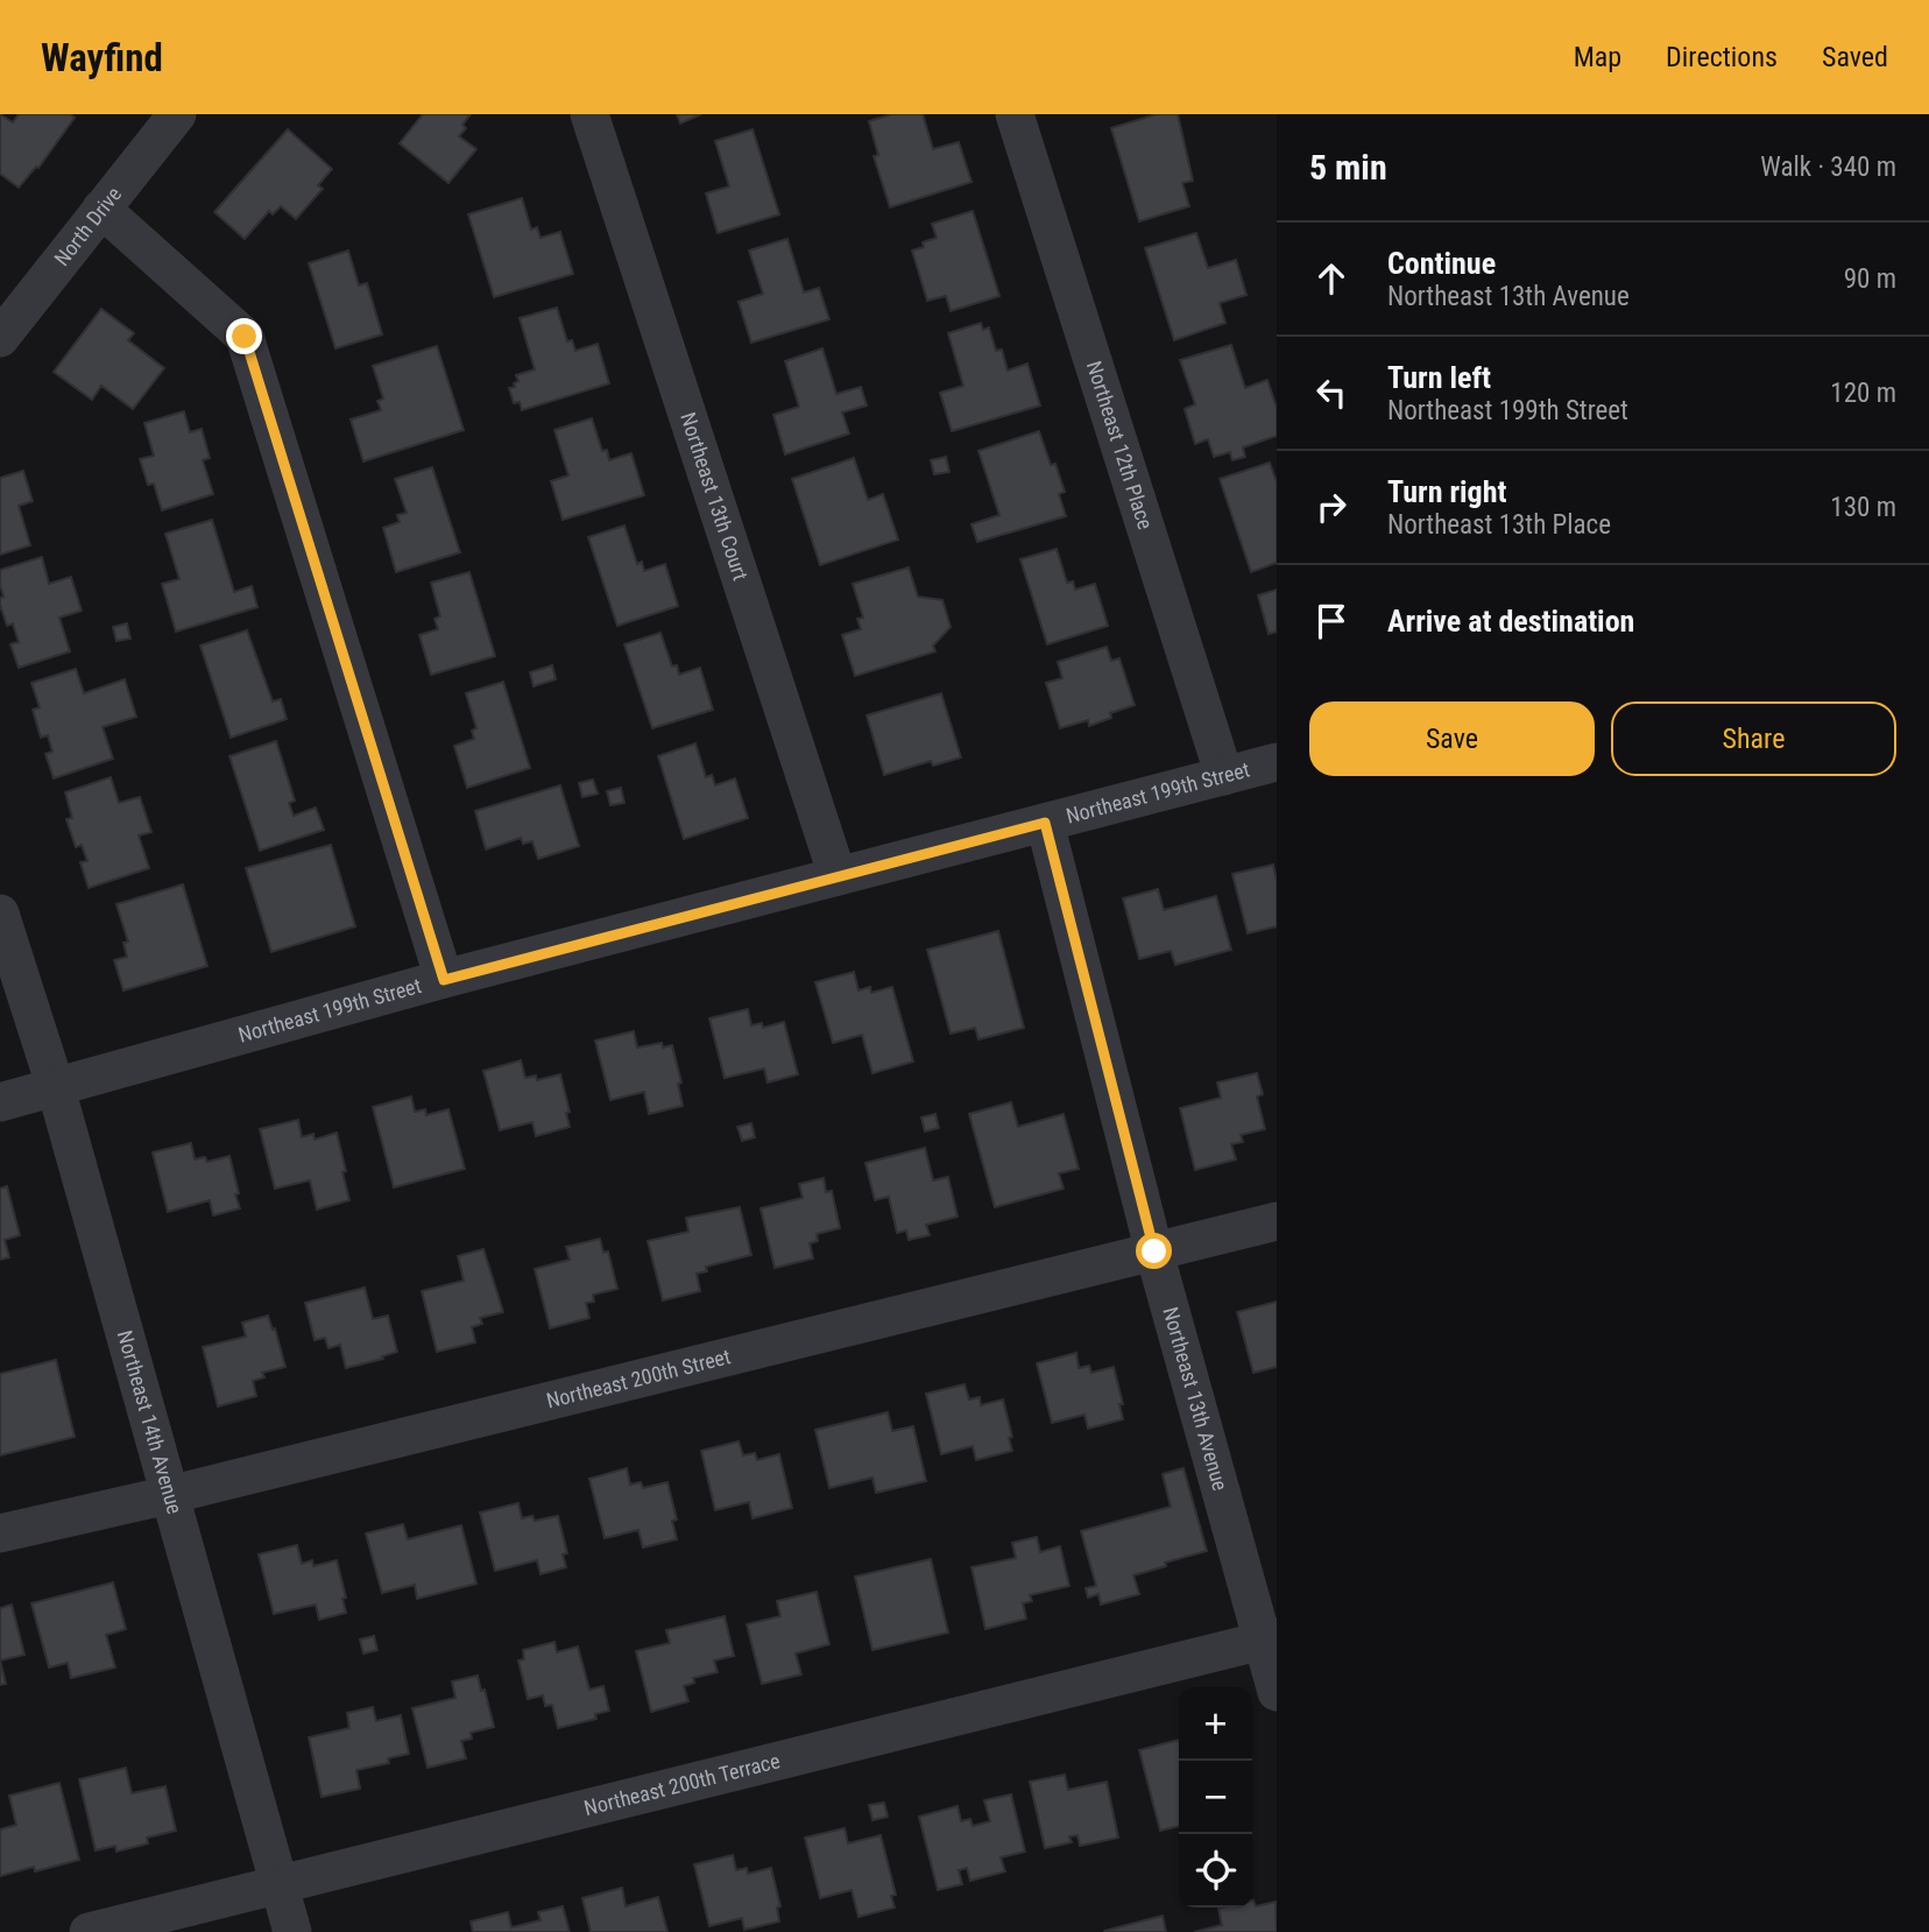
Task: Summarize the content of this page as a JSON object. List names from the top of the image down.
{
  "streets": {
    "street": [
      "North Drive",
      "Northeast 12th Place",
      "Northeast 13th Court",
      "Northeast 199th Street",
      "Northeast 200th Street",
      "Northeast 13th Avenue",
      "Northeast 14th Avenue",
      "Northeast 200th Terrace"
    ]
  },
  "crossings": [
    ["Northeast 12th Place", "Northeast 199th Street"],
    ["Northeast 13th Court", "Northeast 199th Street"],
    ["Northeast 199th Street", "Northeast 13th Avenue"],
    ["Northeast 199th Street", "Northeast 14th Avenue"],
    ["Northeast 200th Street", "Northeast 13th Avenue"],
    ["Northeast 200th Street", "Northeast 14th Avenue"],
    ["Northeast 13th Avenue", "Northeast 200th Terrace"],
    ["Northeast 14th Avenue", "Northeast 200th Terrace"]
  ],
  "page": {
    "header": "Wayfind",
    "nav": ["Map", "Directions", "Saved"],
    "heading": ["5 min", "Walk · 340 m"],
    "list": [
      ["Continue", "Northeast 13th Avenue", "90 m"],
      ["Turn left", "Northeast 199th Street", "120 m"],
      ["Turn right", "Northeast 13th Place", "130 m"],
      "Arrive at destination"
    ],
    "buttons": ["Save", "Share"],
    "map_buttons": ["+", "−"]
  }
}
